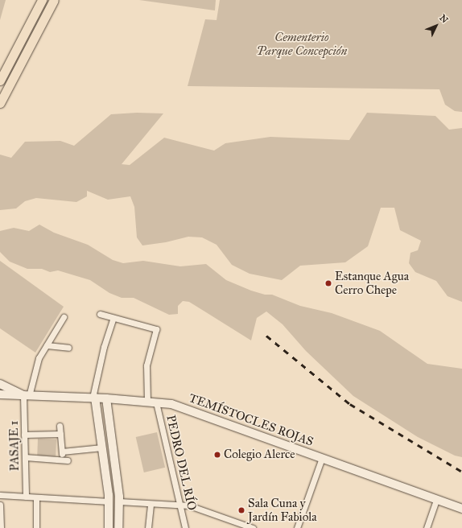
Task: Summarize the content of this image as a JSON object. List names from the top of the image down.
{
  "streets": {
    "street": ["TEMÍSTOCLES ROJAS", "PASAJE 1", "PEDRO DEL RÍO"]
  },
  "crossings": [
    ["TEMÍSTOCLES ROJAS", "PASAJE 1"],
    ["TEMÍSTOCLES ROJAS", "PEDRO DEL RÍO"]
  ],
  "parks": ["Cementerio Parque Concepción"],
  "places": ["Estanque Agua Cerro Chepe", "Colegio Alerce", "Sala Cuna y Jardín Fabiola"],
  "north": "top right"
}
